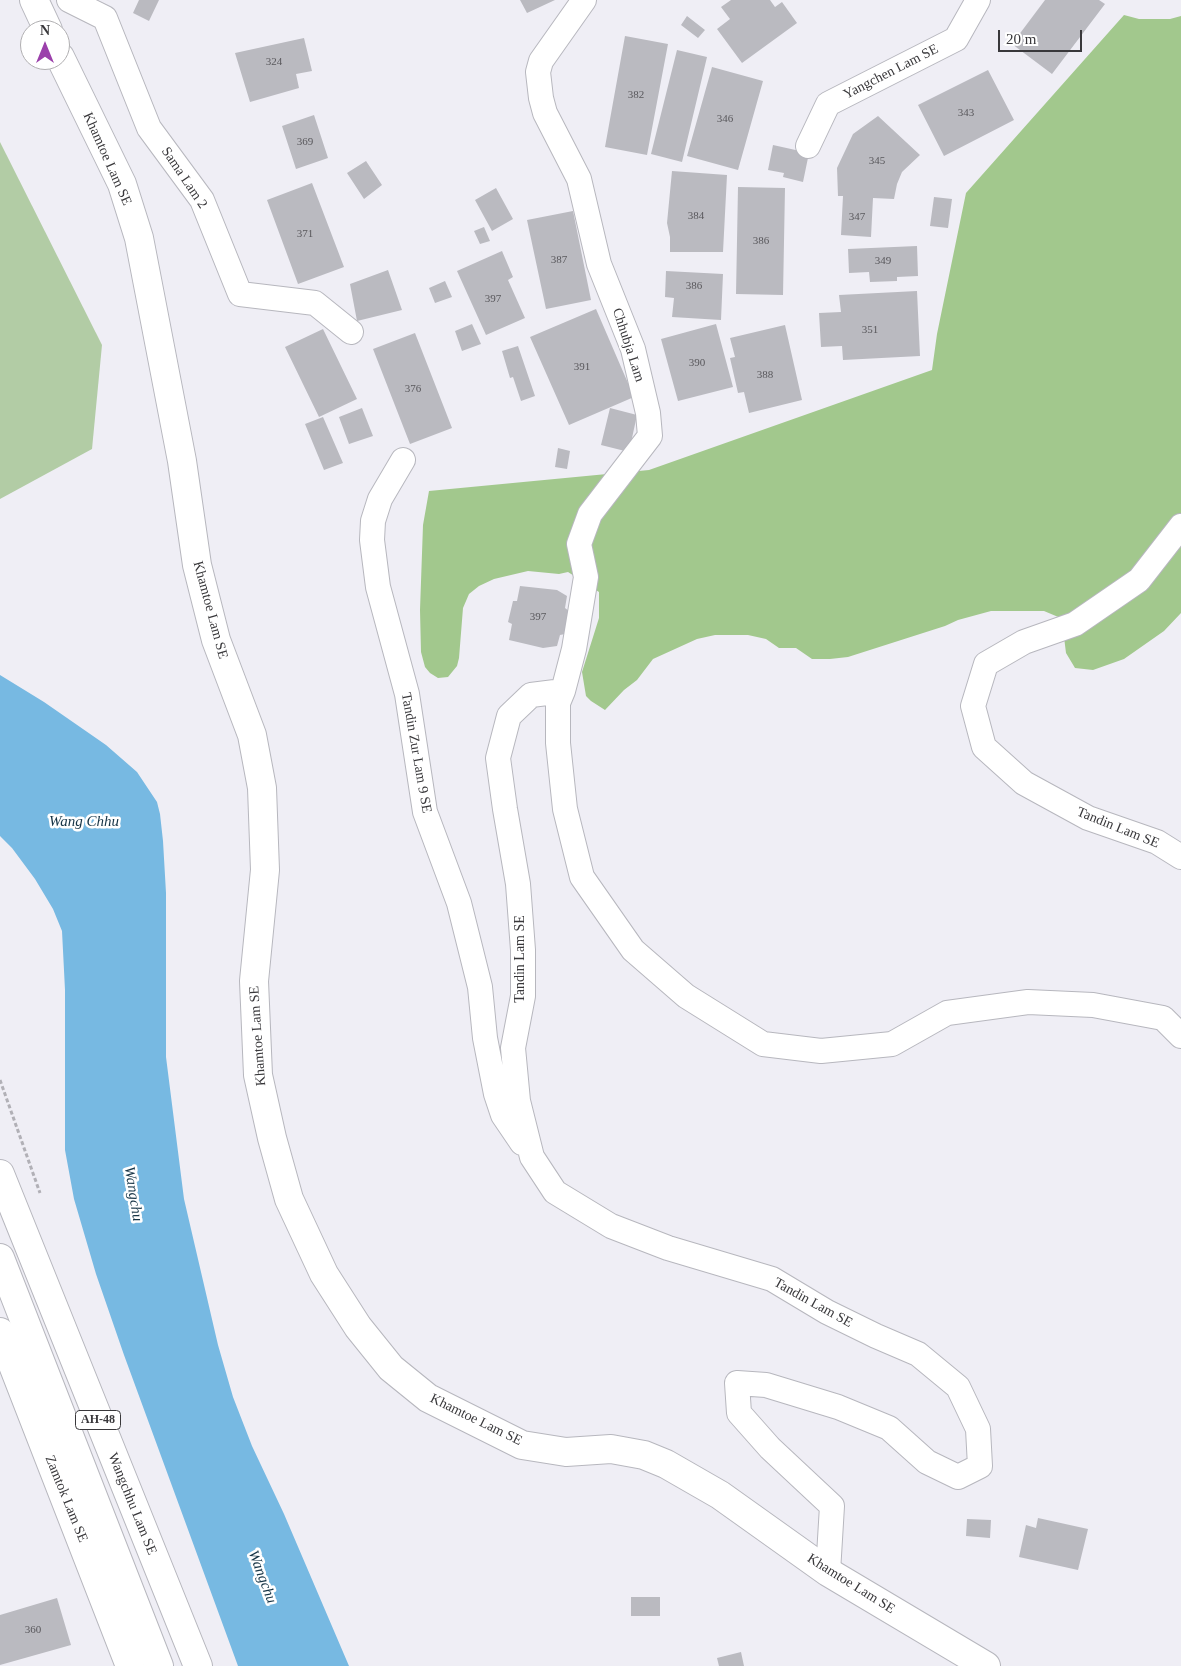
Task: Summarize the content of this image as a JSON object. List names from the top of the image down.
{
  "streets": {
    "main road": [
      "Khamtoe Lam SE",
      "AH-48",
      "Zamtok Lam SE",
      "Wangchhu Lam SE"
    ],
    "street": [
      "Yangchen Lam SE",
      "Sama Lam 2",
      "Chhubja Lam",
      "Tandin Zur Lam 9 SE",
      "Tandin Lam SE"
    ]
  },
  "crossings": [
    ["Khamtoe Lam SE", "Tandin Lam SE"],
    ["Chhubja Lam", "Tandin Lam SE"],
    ["Tandin Zur Lam 9 SE", "Tandin Lam SE"]
  ],
  "water": ["Wang Chhu", "Wangchu"],
  "house_numbers": [
    "324",
    "382",
    "343",
    "346",
    "369",
    "345",
    "384",
    "347",
    "371",
    "386",
    "387",
    "349",
    "386",
    "397",
    "351",
    "390",
    "391",
    "388",
    "376",
    "397",
    "360"
  ],
  "scale_bar": "20 m",
  "north": "top"
}
